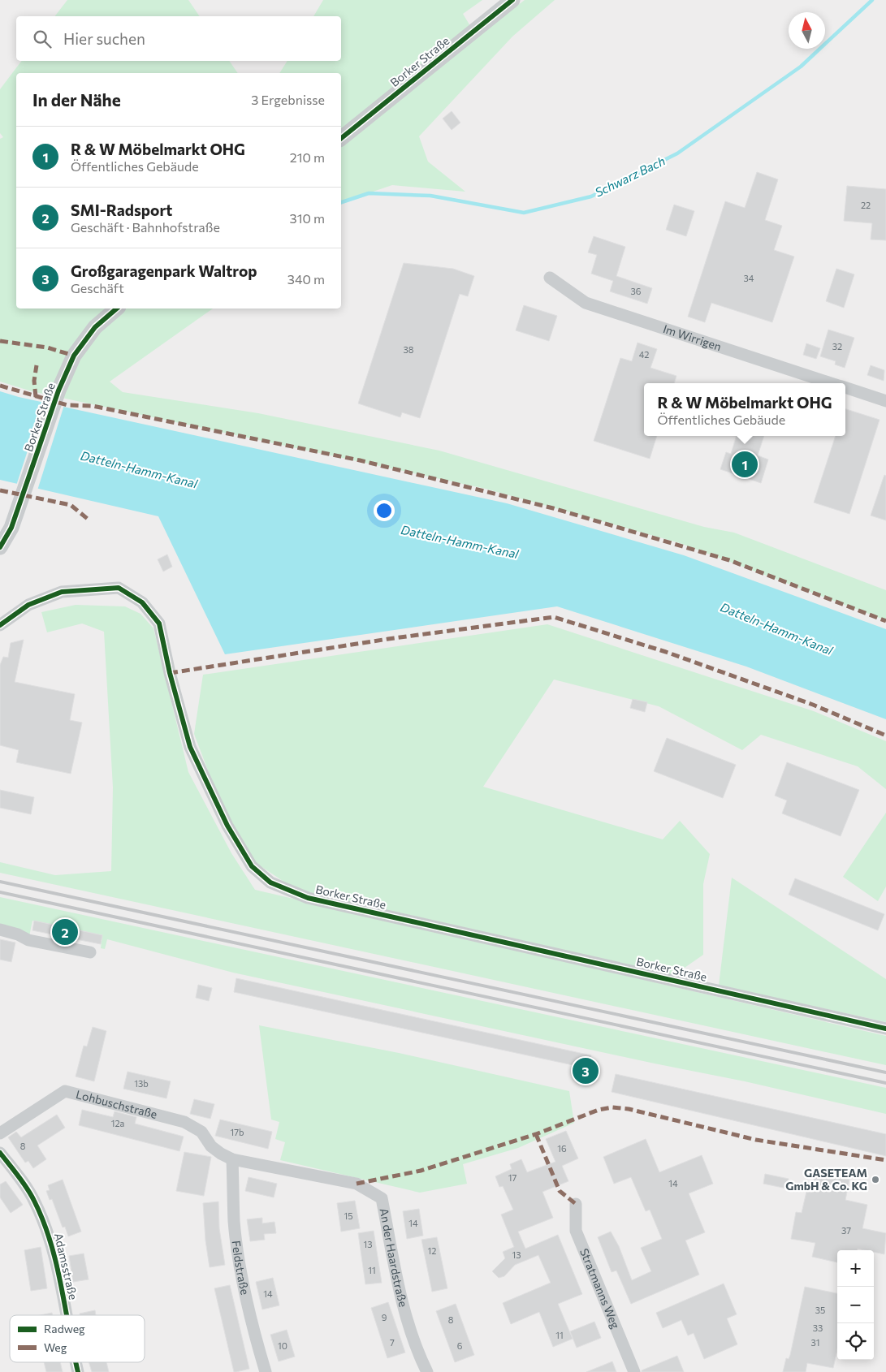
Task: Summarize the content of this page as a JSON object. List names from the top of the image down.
{
  "streets": {
    "street": [
      "Borker Straße",
      "Im Wirrigen",
      "Lohbuschstraße",
      "An der Haardstraße",
      "Adamsstraße",
      "Feldstraße",
      "Stratmanns Weg"
    ]
  },
  "crossings": [
    ["Lohbuschstraße", "An der Haardstraße"],
    ["Lohbuschstraße", "Feldstraße"],
    ["An der Haardstraße", "Feldstraße"]
  ],
  "water": ["Schwarz Bach", "Datteln-Hamm-Kanal"],
  "places": ["GASETEAM GmbH & Co. KG"],
  "house_numbers": [
    "22",
    "34",
    "36",
    "32",
    "38",
    "42",
    "13b",
    "12a",
    "17b",
    "8",
    "16",
    "17",
    "14",
    "15",
    "14",
    "37",
    "13",
    "12",
    "13",
    "11",
    "14",
    "35",
    "9",
    "8",
    "33",
    "11",
    "7",
    "31",
    "10",
    "6"
  ],
  "legend": ["Radweg", "Weg"],
  "north": "top",
  "page": {
    "search": "Hier suchen",
    "heading": ["In der Nähe", "3 Ergebnisse"],
    "list": [
      {
        "mark": "1",
        "name": "R & W Möbelmarkt OHG",
        "note": "Öffentliches Gebäude",
        "value": "210 m"
      },
      {
        "mark": "2",
        "name": "SMI-Radsport",
        "note": "Geschäft · Bahnhofstraße",
        "value": "310 m"
      },
      {
        "mark": "3",
        "name": "Großgaragenpark Waltrop",
        "note": "Geschäft",
        "value": "340 m"
      }
    ],
    "popup": ["R & W Möbelmarkt OHG", "Öffentliches Gebäude"],
    "pins": ["1", "2", "3"],
    "map_buttons": ["+", "−"]
  }
}
